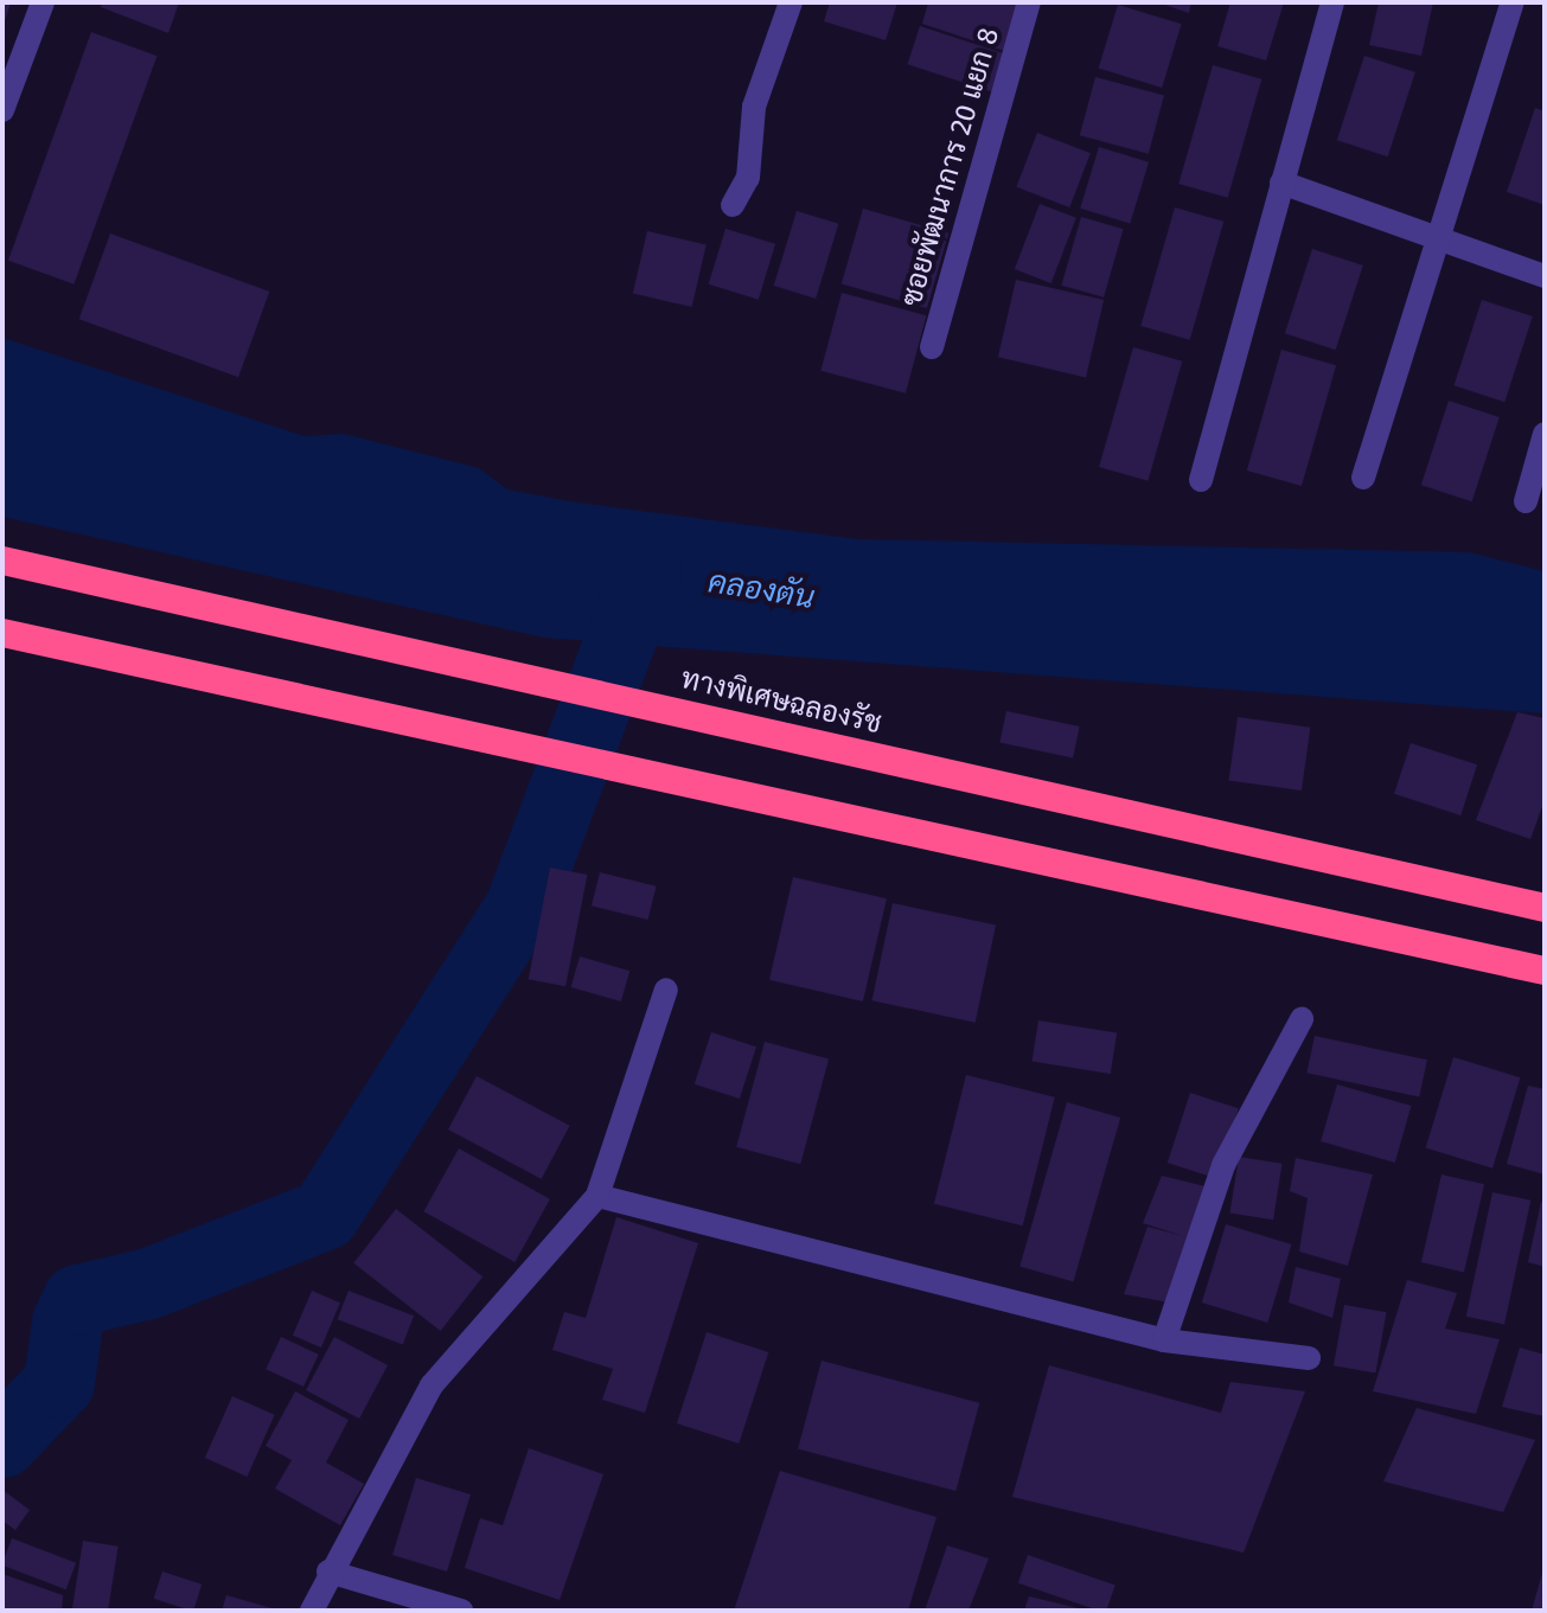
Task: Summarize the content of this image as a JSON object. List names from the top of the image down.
{
  "streets": {
    "highway": ["ทางพิเศษฉลองรัช"],
    "street": ["ซอยพัฒนาการ 20 แยก 8"]
  },
  "water": ["คลองตัน"]
}
